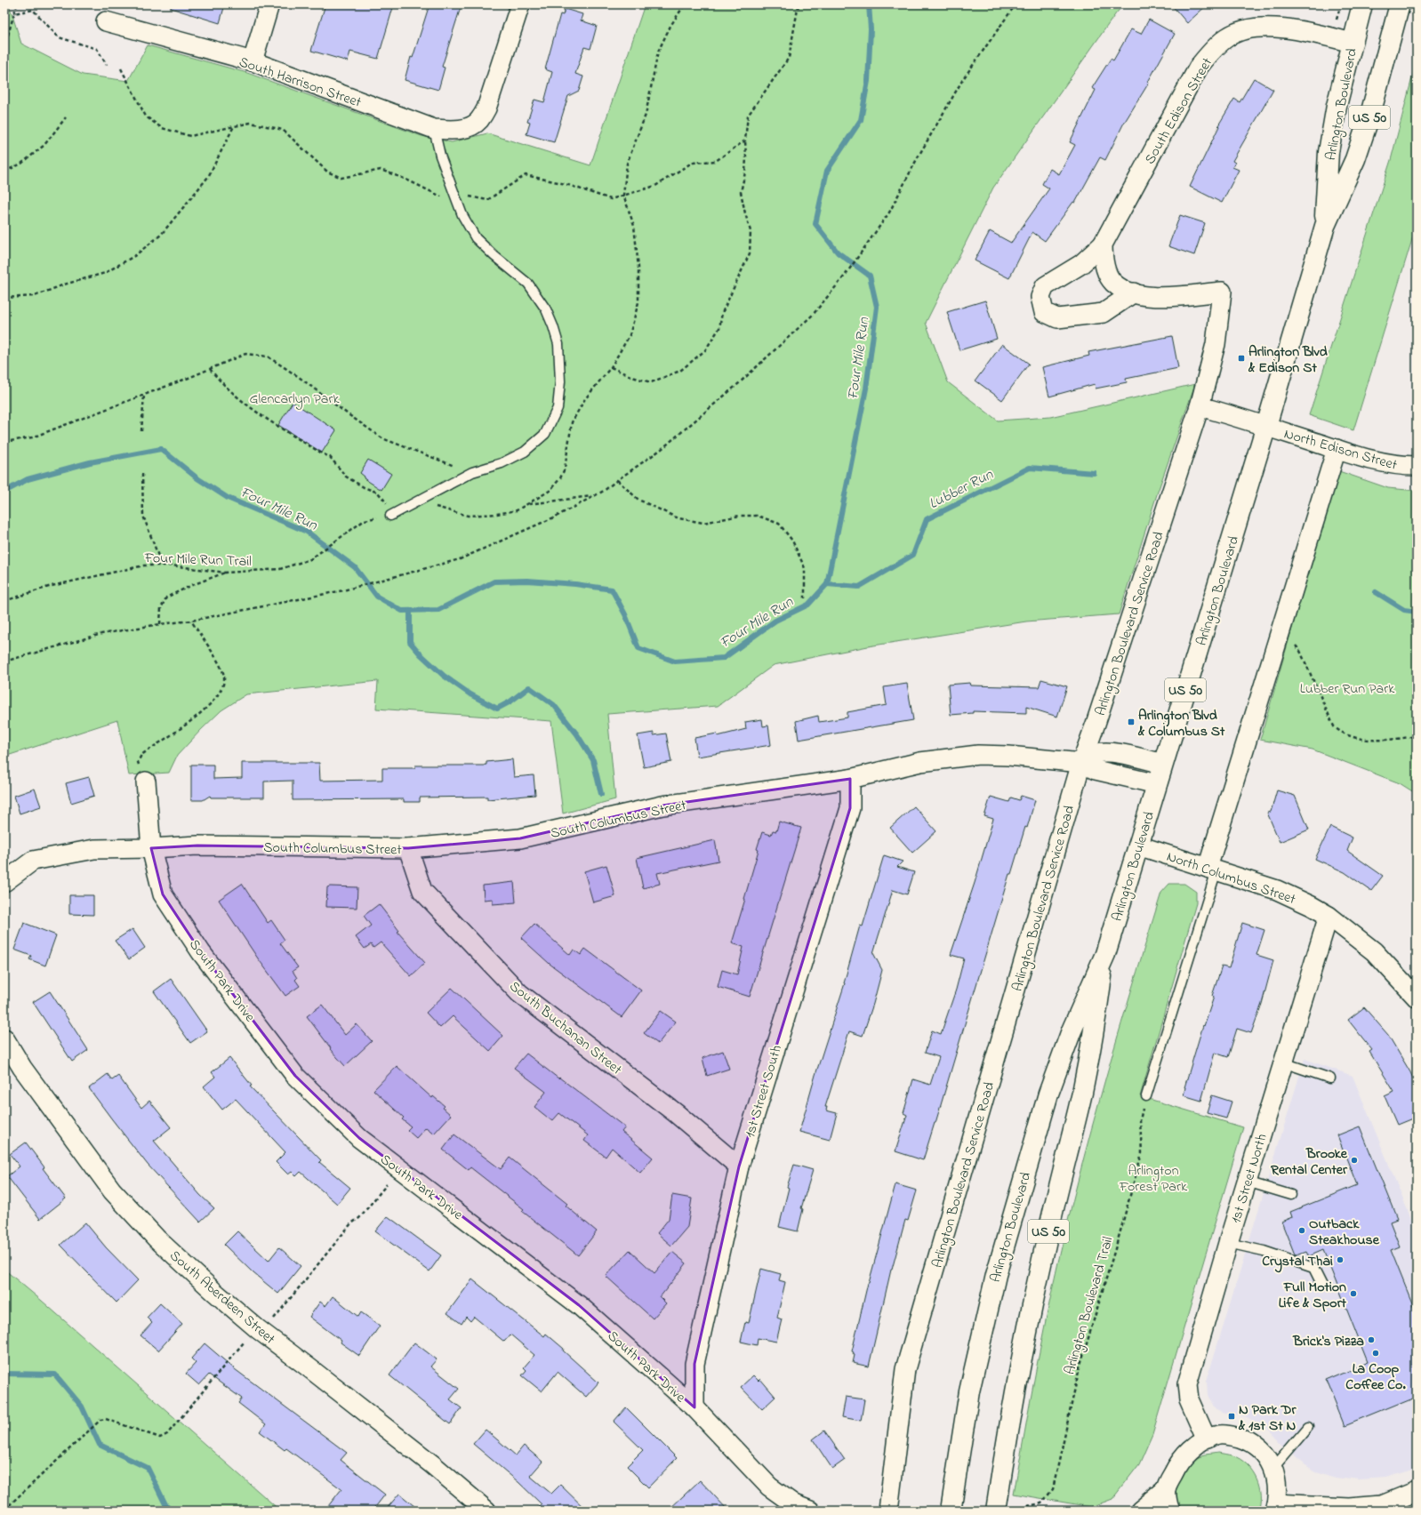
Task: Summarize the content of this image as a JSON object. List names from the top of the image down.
{
  "streets": {
    "highway": ["Arlington Boulevard", "US 50"],
    "street": [
      "South Harrison Street",
      "South Edison Street",
      "North Edison Street",
      "Arlington Boulevard Service Road",
      "South Columbus Street",
      "North Columbus Street",
      "South Park Drive",
      "South Buchanan Street",
      "1st Street South",
      "1st Street North",
      "South Aberdeen Street"
    ],
    "path": ["Four Mile Run Trail", "Arlington Boulevard Trail"]
  },
  "crossings": [
    ["Arlington Boulevard", "South Edison Street"],
    ["Arlington Boulevard", "North Edison Street"],
    ["Arlington Boulevard", "South Columbus Street"],
    ["Arlington Boulevard", "North Columbus Street"],
    ["South Edison Street", "Arlington Boulevard Service Road"],
    ["Arlington Boulevard Service Road", "South Columbus Street"],
    ["South Columbus Street", "South Park Drive"],
    ["South Columbus Street", "South Buchanan Street"],
    ["South Columbus Street", "1st Street South"],
    ["North Columbus Street", "1st Street North"],
    ["South Park Drive", "1st Street South"],
    ["South Buchanan Street", "1st Street South"]
  ],
  "water": ["Four Mile Run", "Lubber Run"],
  "parks": ["Glencarlyn Park", "Lubber Run Park", "Arlington Forest Park"],
  "places": {
    "transit": ["Arlington Blvd & Edison St", "Arlington Blvd & Columbus St", "N Park Dr & 1st St N"],
    "other": [
      "Brooke Rental Center",
      "Outback Steakhouse",
      "Crystal Thai",
      "Full Motion Life & Sport",
      "Brick's Pizza",
      "La Coop Coffee Co."
    ]
  }
}
